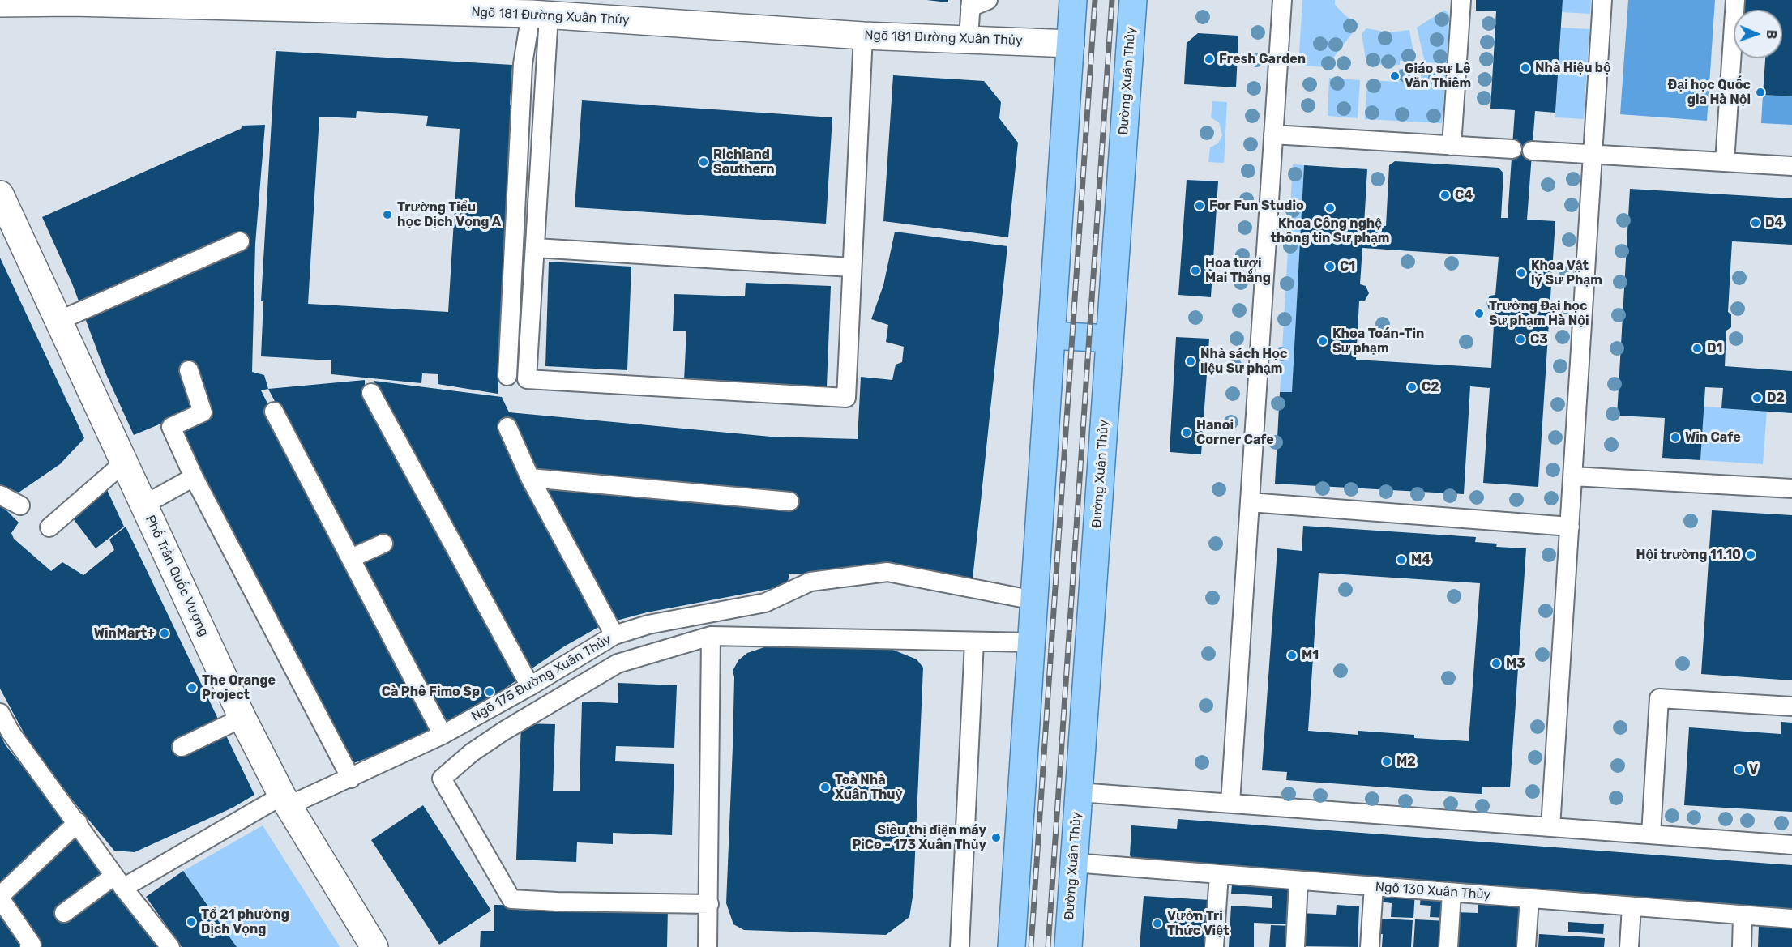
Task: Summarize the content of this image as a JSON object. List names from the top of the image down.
{
  "streets": {
    "main road": ["Đường Xuân Thủy"],
    "street": ["Ngõ 181 Đường Xuân Thủy", "Phố Trần Quốc Vượng"],
    "lane": ["Ngõ 175 Đường Xuân Thủy", "Ngõ 130 Xuân Thủy"]
  },
  "crossings": [
    ["Đường Xuân Thủy", "Ngõ 130 Xuân Thủy"],
    ["Phố Trần Quốc Vượng", "Ngõ 175 Đường Xuân Thủy"]
  ],
  "places": [
    "Fresh Garden",
    "Nhà Hiệu bộ",
    "Giáo sư Lê Văn Thiêm",
    "Đại học Quốc gia Hà Nội",
    "Richland Southern",
    "C4",
    "For Fun Studio",
    "Khoa Công nghệ thông tin Sư phạm",
    "Trường Tiểu học Dịch Vọng A",
    "D4",
    "C1",
    "Hoa tươi Mai Thắng",
    "Khoa Vật lý Sư Phạm",
    "Trường Đại học Sư phạm Hà Nội",
    "C3",
    "Khoa Toán-Tin Sư phạm",
    "D1",
    "Nhà sách Học liệu Sư phạm",
    "C2",
    "D2",
    "Hanoi Corner Cafe",
    "Win Cafe",
    "Hội trường 11.10",
    "M4",
    "WinMart+",
    "M1",
    "M3",
    "The Orange Project",
    "Cà Phê Fimo Sp",
    "M2",
    "V",
    "Toà Nhà Xuân Thuỷ",
    "Siêu thị điện máy PiCo - 173 Xuân Thủy",
    "Tổ 21 phường Dịch Vọng",
    "Vườn Tri Thức Việt"
  ],
  "north": "right"
}
